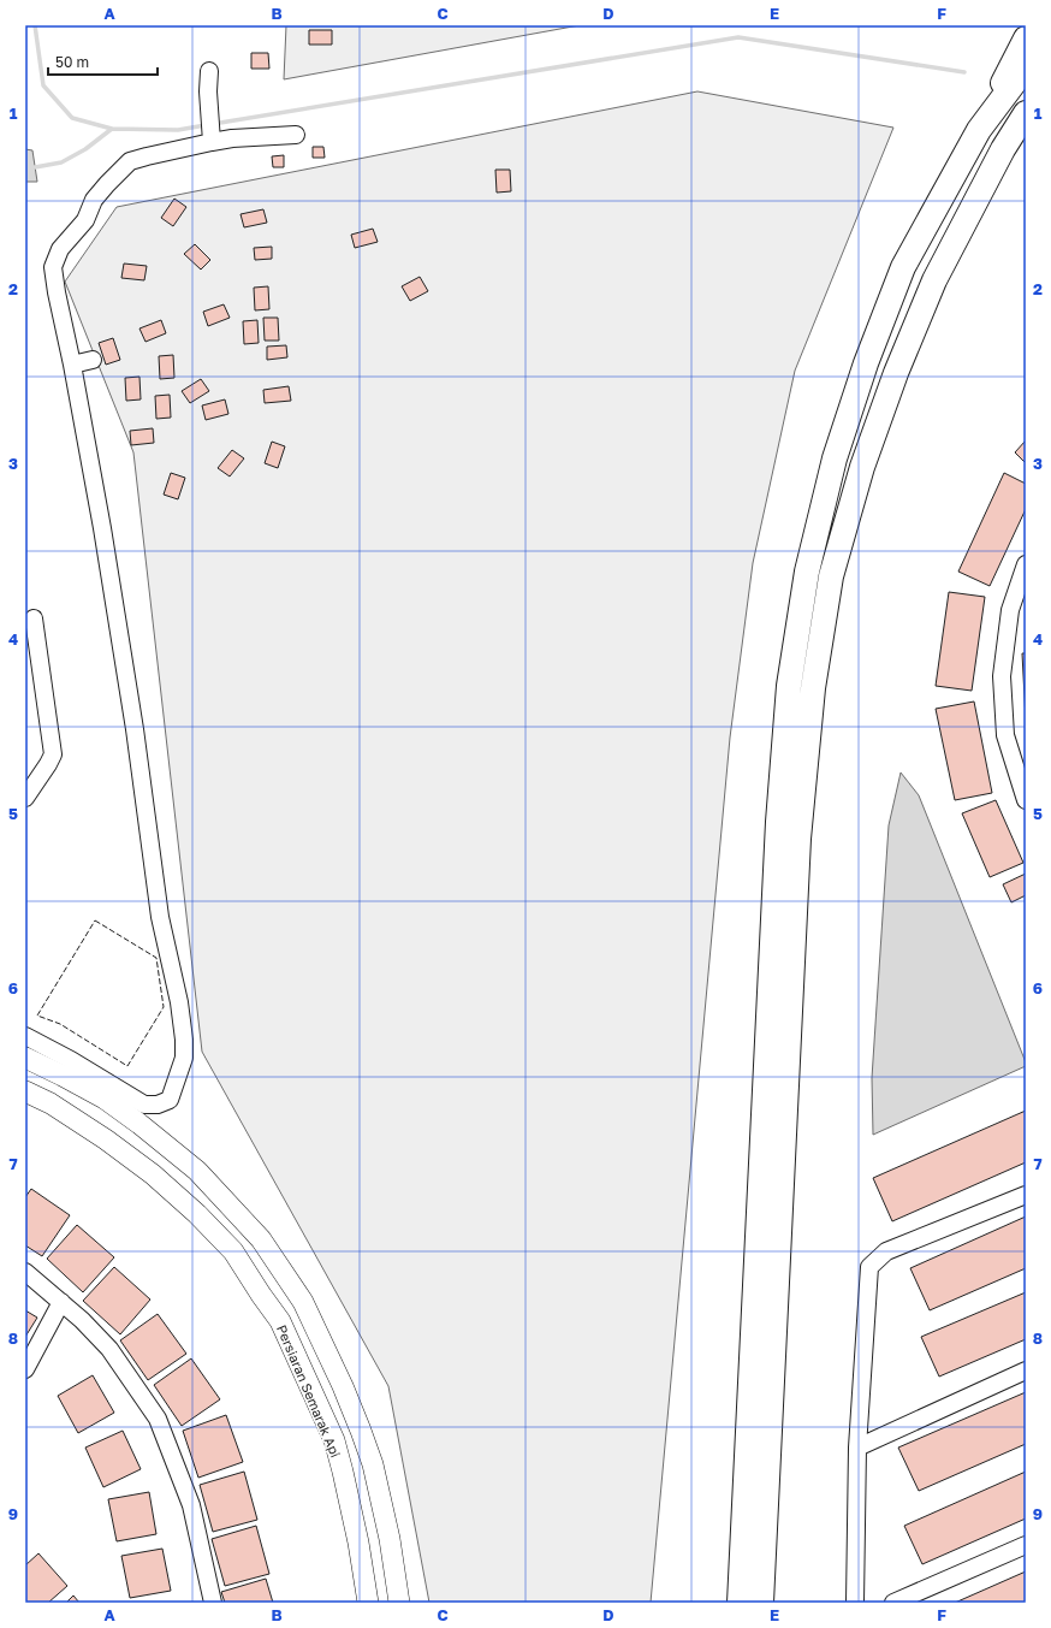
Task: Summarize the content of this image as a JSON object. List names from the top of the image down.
{
  "streets": {
    "main road": ["Persiaran Semarak Api"]
  },
  "scale_bar": "50 m",
  "grid": {
    "columns": [
      "A",
      "B",
      "C",
      "D",
      "E",
      "F"
    ],
    "rows": [
      "1",
      "2",
      "3",
      "4",
      "5",
      "6",
      "7",
      "8",
      "9"
    ]
  }
}
